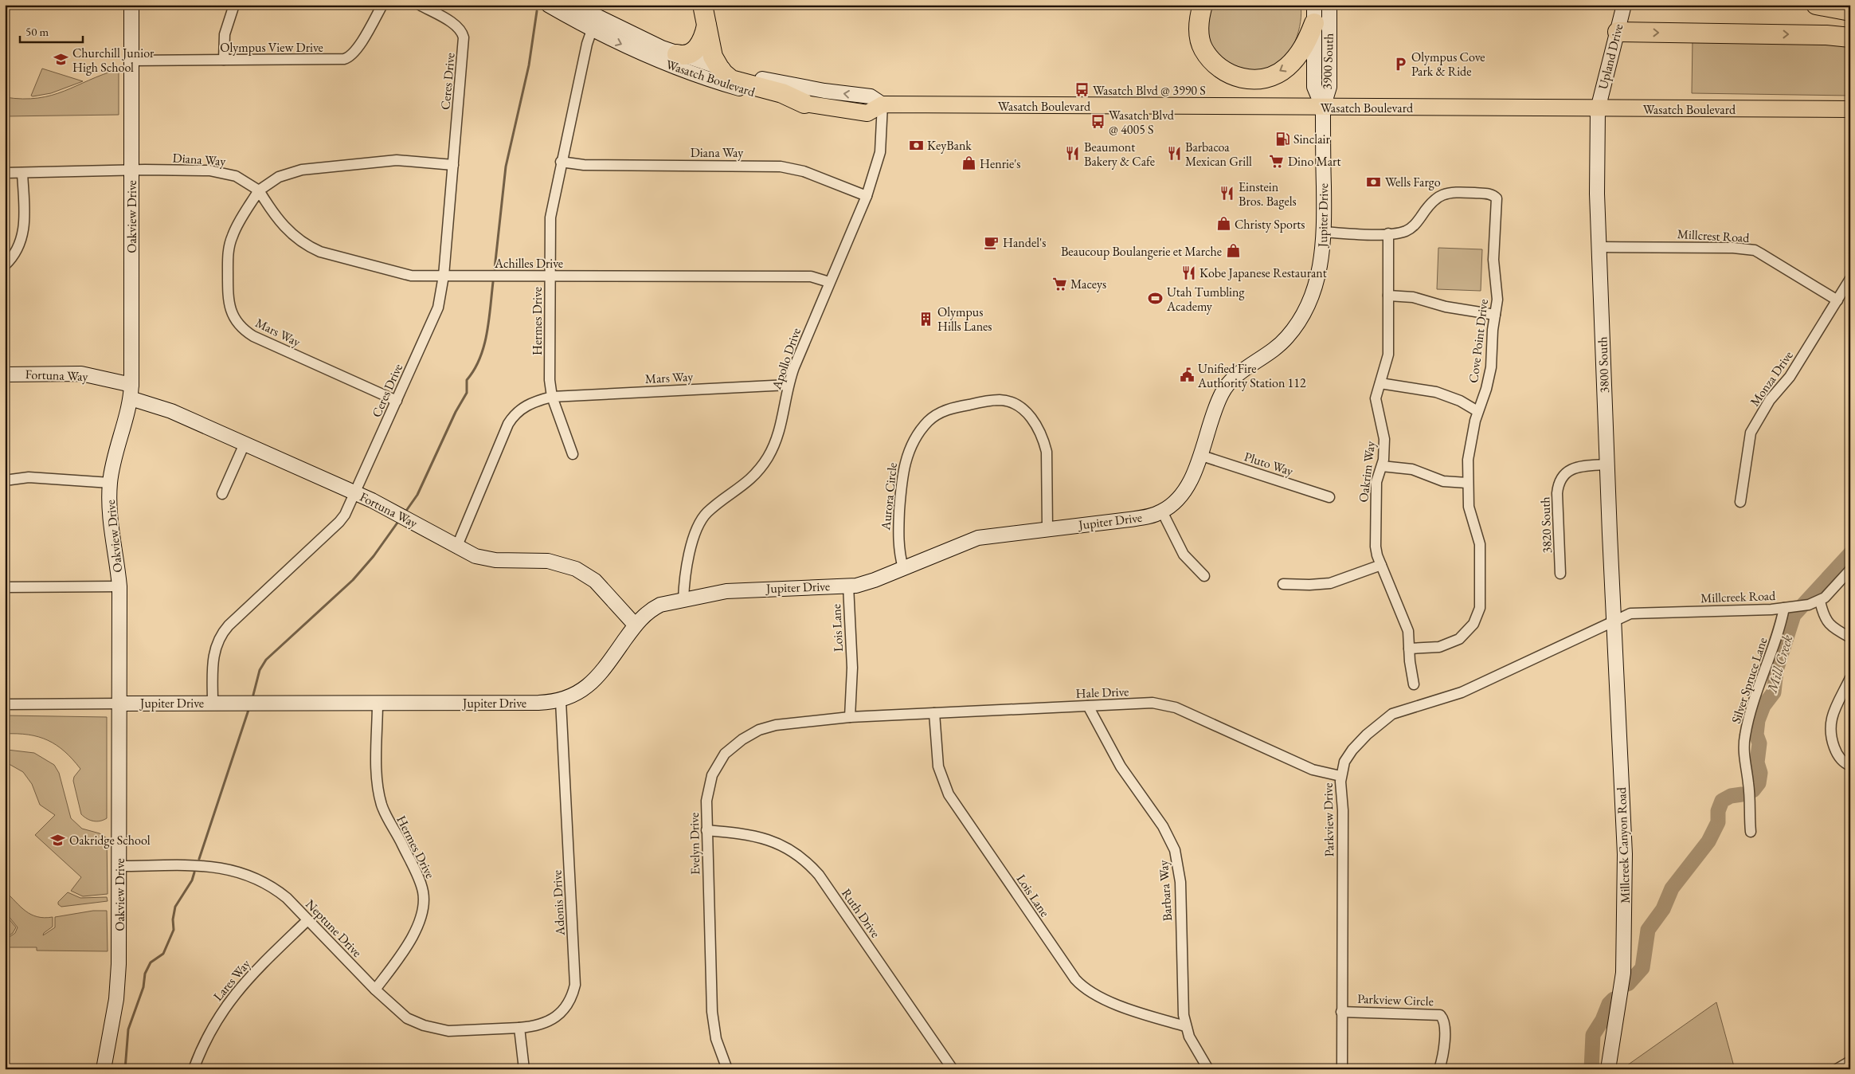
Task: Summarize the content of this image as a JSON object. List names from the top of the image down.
{
  "streets": {
    "main road": ["Wasatch Boulevard"],
    "street": [
      "Olympus View Drive",
      "Upland Drive",
      "3900 South",
      "Ceres Drive",
      "Diana Way",
      "Jupiter Drive",
      "Oakview Drive",
      "Millcrest Road",
      "Achilles Drive",
      "Hermes Drive",
      "Mars Way",
      "Cove Point Drive",
      "Apollo Drive",
      "3800 South",
      "Fortuna Way",
      "Monza Drive",
      "Pluto Way",
      "Oakrim Way",
      "Aurora Circle",
      "3820 South",
      "Millcreek Road",
      "Lois Lane",
      "Silver Spruce Lane",
      "Hale Drive",
      "Parkview Drive",
      "Evelyn Drive",
      "Millcreek Canyon Road",
      "Barbara Way",
      "Adonis Drive",
      "Ruth Drive",
      "Neptune Drive",
      "Lares Way",
      "Parkview Circle"
    ]
  },
  "crossings": [
    ["Olympus View Drive", "Oakview Drive"],
    ["Upland Drive", "Wasatch Boulevard"],
    ["Upland Drive", "3800 South"],
    ["3900 South", "Wasatch Boulevard"],
    ["3900 South", "Jupiter Drive"],
    ["Wasatch Boulevard", "Jupiter Drive"],
    ["Wasatch Boulevard", "Hermes Drive"],
    ["Wasatch Boulevard", "Apollo Drive"],
    ["Wasatch Boulevard", "3800 South"],
    ["Ceres Drive", "Jupiter Drive"],
    ["Ceres Drive", "Achilles Drive"],
    ["Ceres Drive", "Mars Way"],
    ["Ceres Drive", "Fortuna Way"],
    ["Diana Way", "Oakview Drive"],
    ["Diana Way", "Achilles Drive"],
    ["Diana Way", "Hermes Drive"],
    ["Diana Way", "Mars Way"],
    ["Diana Way", "Apollo Drive"],
    ["Jupiter Drive", "Oakview Drive"],
    ["Jupiter Drive", "Hermes Drive"],
    ["Jupiter Drive", "Cove Point Drive"],
    ["Jupiter Drive", "Apollo Drive"],
    ["Jupiter Drive", "Fortuna Way"],
    ["Jupiter Drive", "Pluto Way"],
    ["Jupiter Drive", "Aurora Circle"],
    ["Jupiter Drive", "Lois Lane"],
    ["Jupiter Drive", "Adonis Drive"],
    ["Oakview Drive", "Fortuna Way"],
    ["Oakview Drive", "Neptune Drive"],
    ["Millcrest Road", "3800 South"],
    ["Millcrest Road", "Monza Drive"],
    ["Achilles Drive", "Hermes Drive"],
    ["Achilles Drive", "Mars Way"],
    ["Achilles Drive", "Apollo Drive"],
    ["Hermes Drive", "Mars Way"],
    ["Hermes Drive", "Neptune Drive"],
    ["Mars Way", "Apollo Drive"],
    ["Cove Point Drive", "Oakrim Way"],
    ["3800 South", "3820 South"],
    ["3800 South", "Millcreek Road"],
    ["3800 South", "Parkview Drive"],
    ["3800 South", "Millcreek Canyon Road"],
    ["Millcreek Road", "Silver Spruce Lane"],
    ["Millcreek Road", "Parkview Drive"],
    ["Millcreek Road", "Millcreek Canyon Road"],
    ["Lois Lane", "Hale Drive"],
    ["Lois Lane", "Evelyn Drive"],
    ["Lois Lane", "Barbara Way"],
    ["Hale Drive", "Parkview Drive"],
    ["Hale Drive", "Evelyn Drive"],
    ["Hale Drive", "Barbara Way"],
    ["Parkview Drive", "Millcreek Canyon Road"],
    ["Parkview Drive", "Parkview Circle"],
    ["Evelyn Drive", "Ruth Drive"],
    ["Adonis Drive", "Neptune Drive"],
    ["Neptune Drive", "Lares Way"]
  ],
  "water": ["Mill Creek"],
  "places": {
    "school or university": ["Churchill Junior High School", "Oakridge School"],
    "parking": ["Olympus Cove Park & Ride"],
    "bus stop": ["Wasatch Blvd @ 3990 S", "Wasatch Blvd @ 4005 S"],
    "fuel station": ["Sinclair"],
    "bank": ["KeyBank", "Wells Fargo"],
    "restaurant": [
      "Beaumont Bakery & Cafe",
      "Barbacoa Mexican Grill",
      "Einstein Bros. Bagels",
      "Kobe Japanese Restaurant"
    ],
    "supermarket": ["Dino Mart", "Maceys"],
    "shop": ["Henrie's", "Christy Sports", "Beaucoup Boulangerie et Marche"],
    "cafe": ["Handel's"],
    "sports": ["Utah Tumbling Academy"],
    "building": ["Olympus Hills Lanes"],
    "public building": ["Unified Fire Authority Station 112"]
  },
  "scale_bar": "50 m"
}
